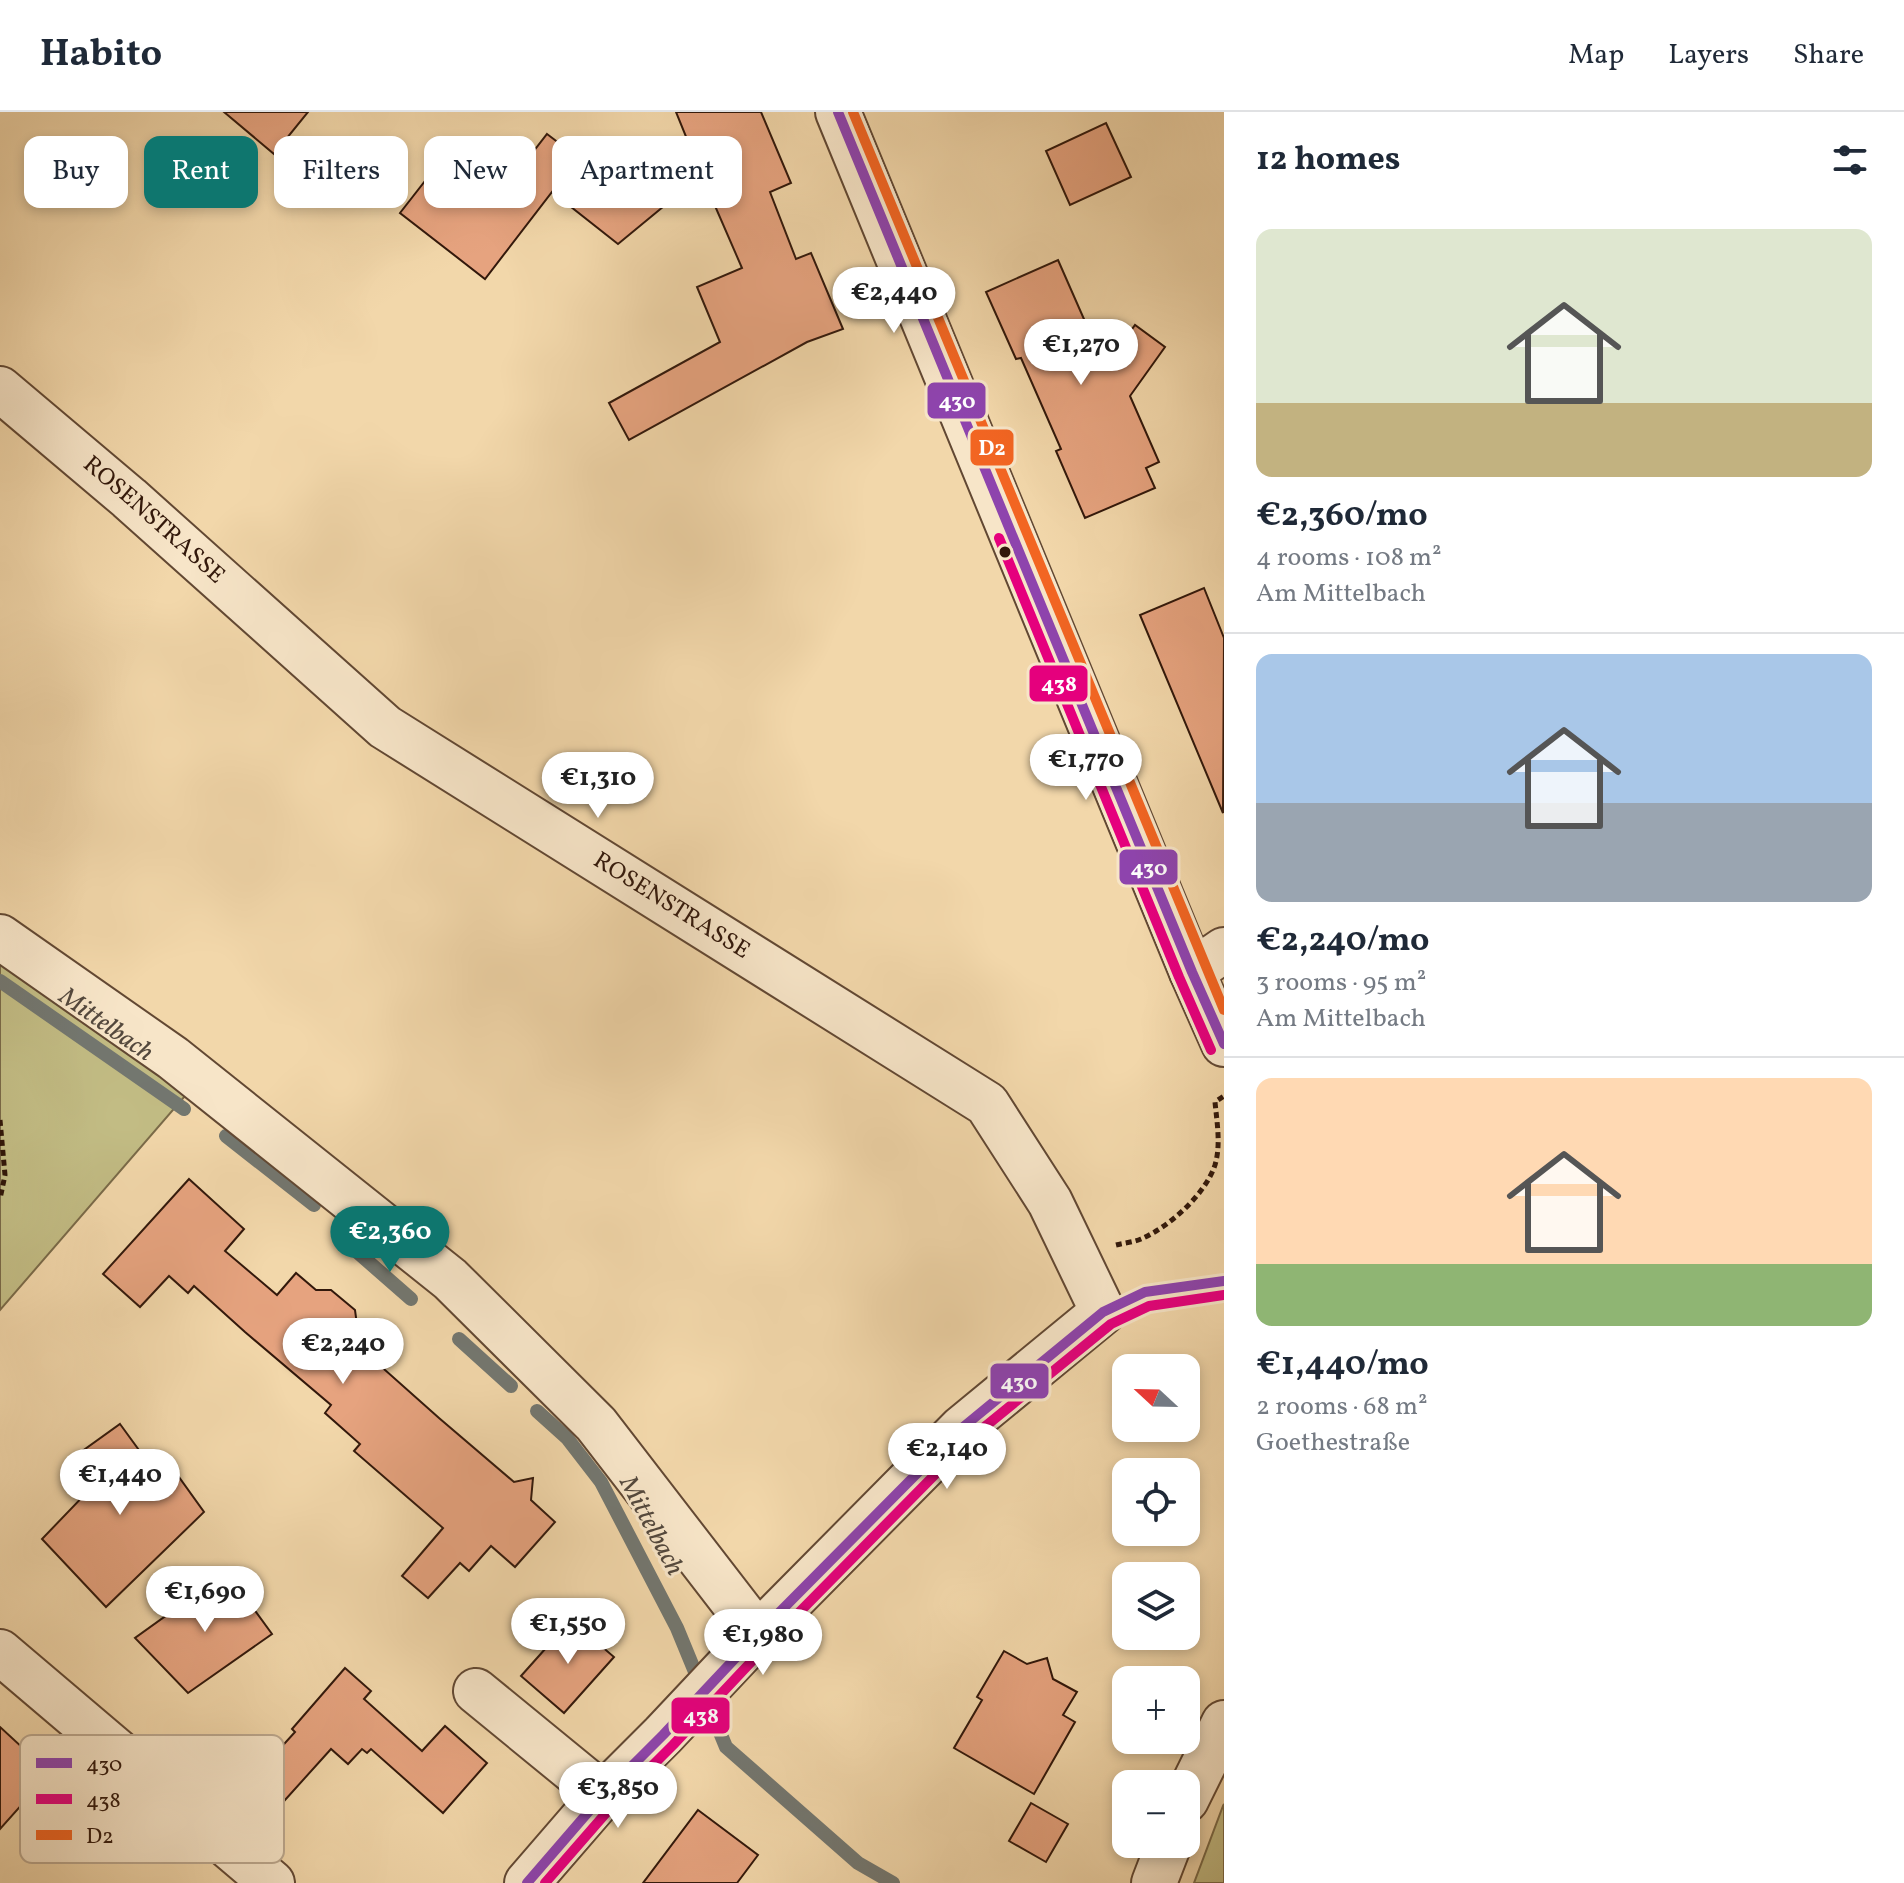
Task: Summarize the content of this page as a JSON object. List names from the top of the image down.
{
  "streets": {
    "street": ["ROSENSTRASSE"]
  },
  "water": ["Mittelbach"],
  "lines": ["transit line 430", "transit line D2", "transit line 438"],
  "legend": ["430", "438", "D2"],
  "north": "left",
  "page": {
    "header": "Habito",
    "nav": ["Map", "Layers", "Share"],
    "heading": "12 homes",
    "chip": [
      "Buy",
      "Rent",
      "Filters",
      "New",
      "Apartment"
    ],
    "list": [
      {
        "name": "€2,360/mo",
        "note": "4 rooms · 108 m² · Am Mittelbach"
      },
      {
        "name": "€2,240/mo",
        "note": "3 rooms · 95 m² · Am Mittelbach"
      },
      {
        "name": "€1,440/mo",
        "note": "2 rooms · 68 m² · Goethestraße"
      }
    ],
    "price": [
      "€2,440",
      "€1,270",
      "€1,770",
      "€1,310",
      "€2,360",
      "€2,240",
      "€2,140",
      "€1,440",
      "€1,690",
      "€1,550",
      "€1,980",
      "€3,850"
    ],
    "map_buttons": ["+", "−"]
  }
}
